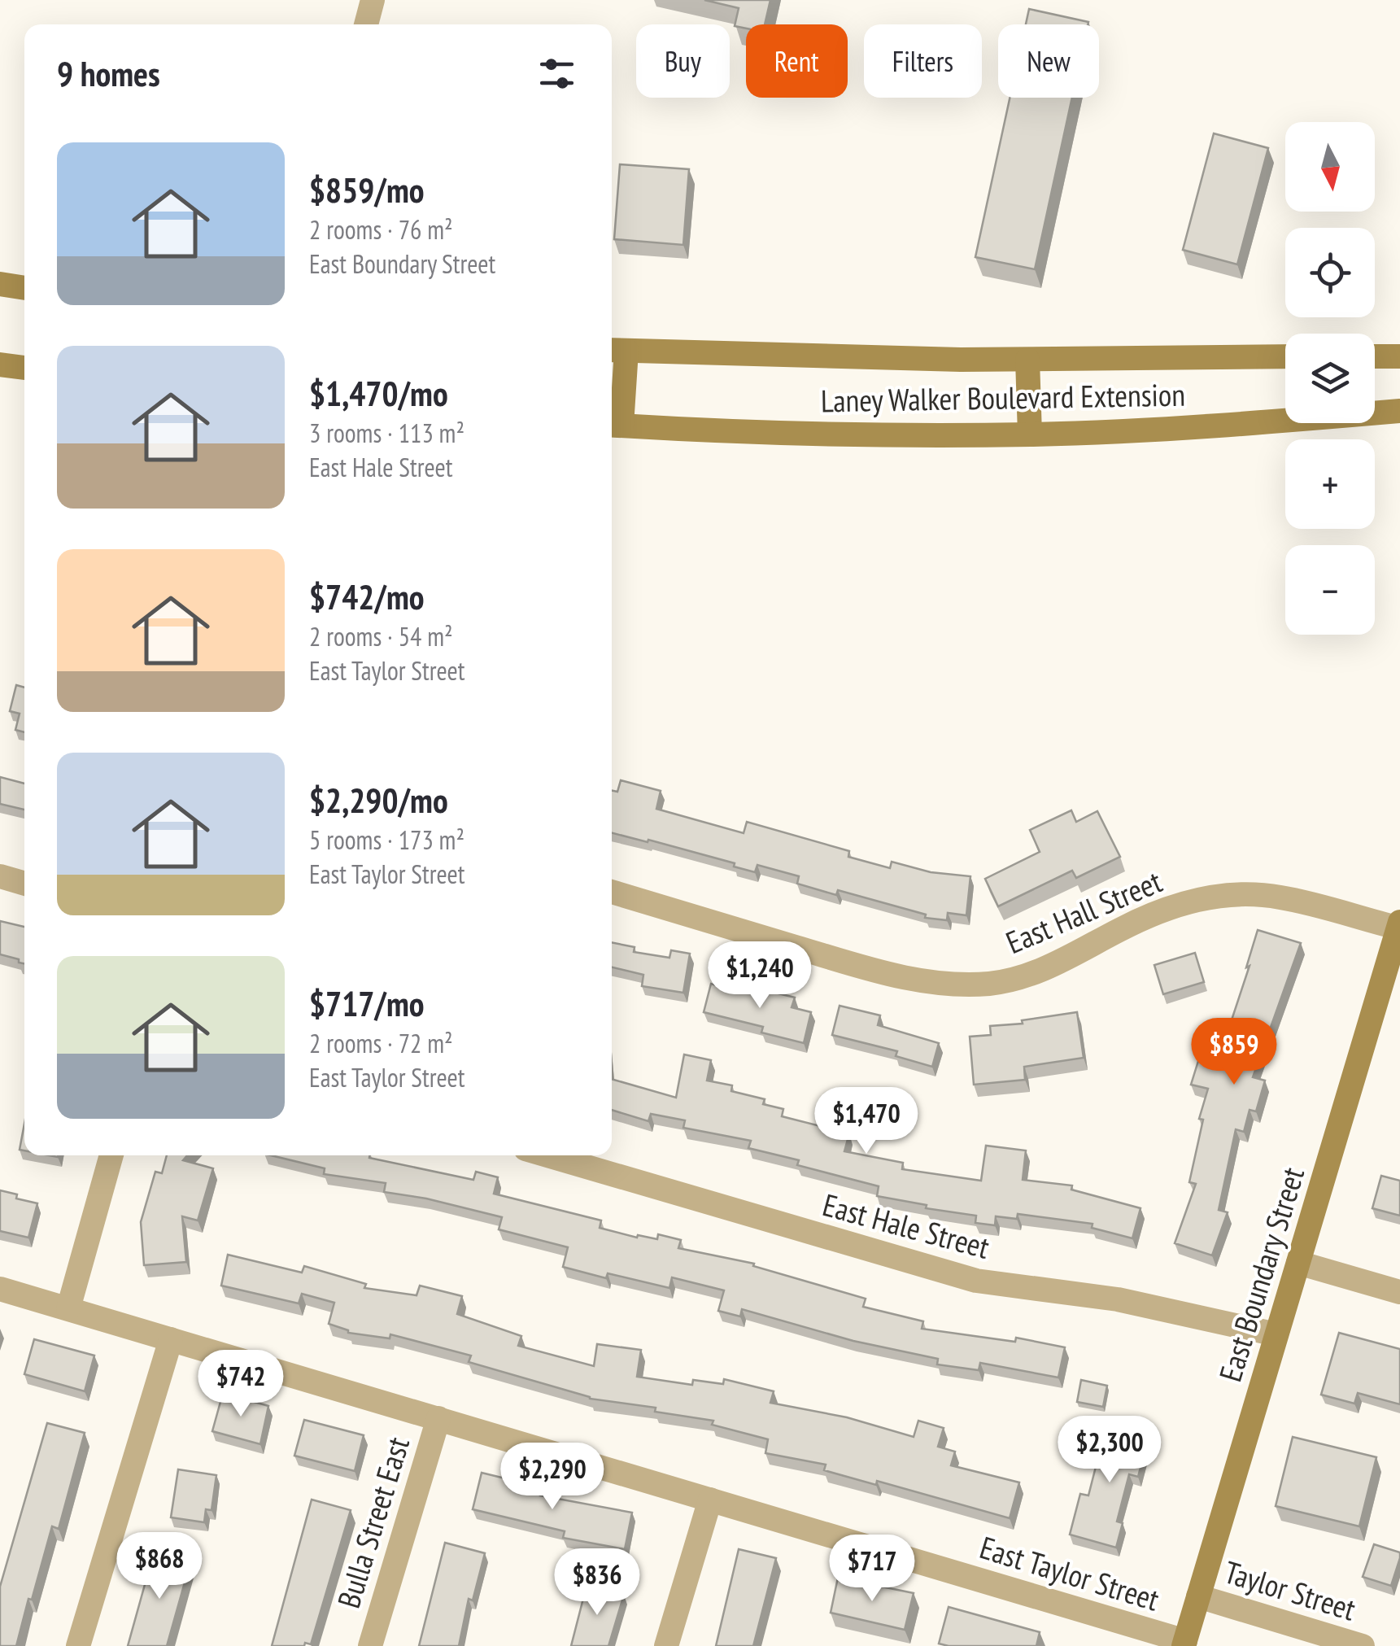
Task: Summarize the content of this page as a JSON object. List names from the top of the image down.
{
  "streets": {
    "main road": ["Laney Walker Boulevard Extension", "East Boundary Street"],
    "street": [
      "East Hall Street",
      "East Hale Street",
      "Bulla Street East",
      "East Taylor Street",
      "Taylor Street"
    ]
  },
  "crossings": [
    ["East Hall Street", "East Boundary Street"],
    ["East Hale Street", "East Boundary Street"],
    ["East Boundary Street", "East Taylor Street"],
    ["East Boundary Street", "Taylor Street"],
    ["Bulla Street East", "East Taylor Street"]
  ],
  "north": "bottom",
  "page": {
    "chip": [
      "Buy",
      "Rent",
      "Filters",
      "New"
    ],
    "heading": "9 homes",
    "map_buttons": ["+", "−"],
    "list": [
      {
        "name": "$859/mo",
        "note": "2 rooms · 76 m² · East Boundary Street"
      },
      {
        "name": "$1,470/mo",
        "note": "3 rooms · 113 m² · East Hale Street"
      },
      {
        "name": "$742/mo",
        "note": "2 rooms · 54 m² · East Taylor Street"
      },
      {
        "name": "$2,290/mo",
        "note": "5 rooms · 173 m² · East Taylor Street"
      },
      {
        "name": "$717/mo",
        "note": "2 rooms · 72 m² · East Taylor Street"
      }
    ],
    "price": [
      "$1,240",
      "$859",
      "$1,470",
      "$742",
      "$2,300",
      "$2,290",
      "$868",
      "$717",
      "$836"
    ]
  }
}
